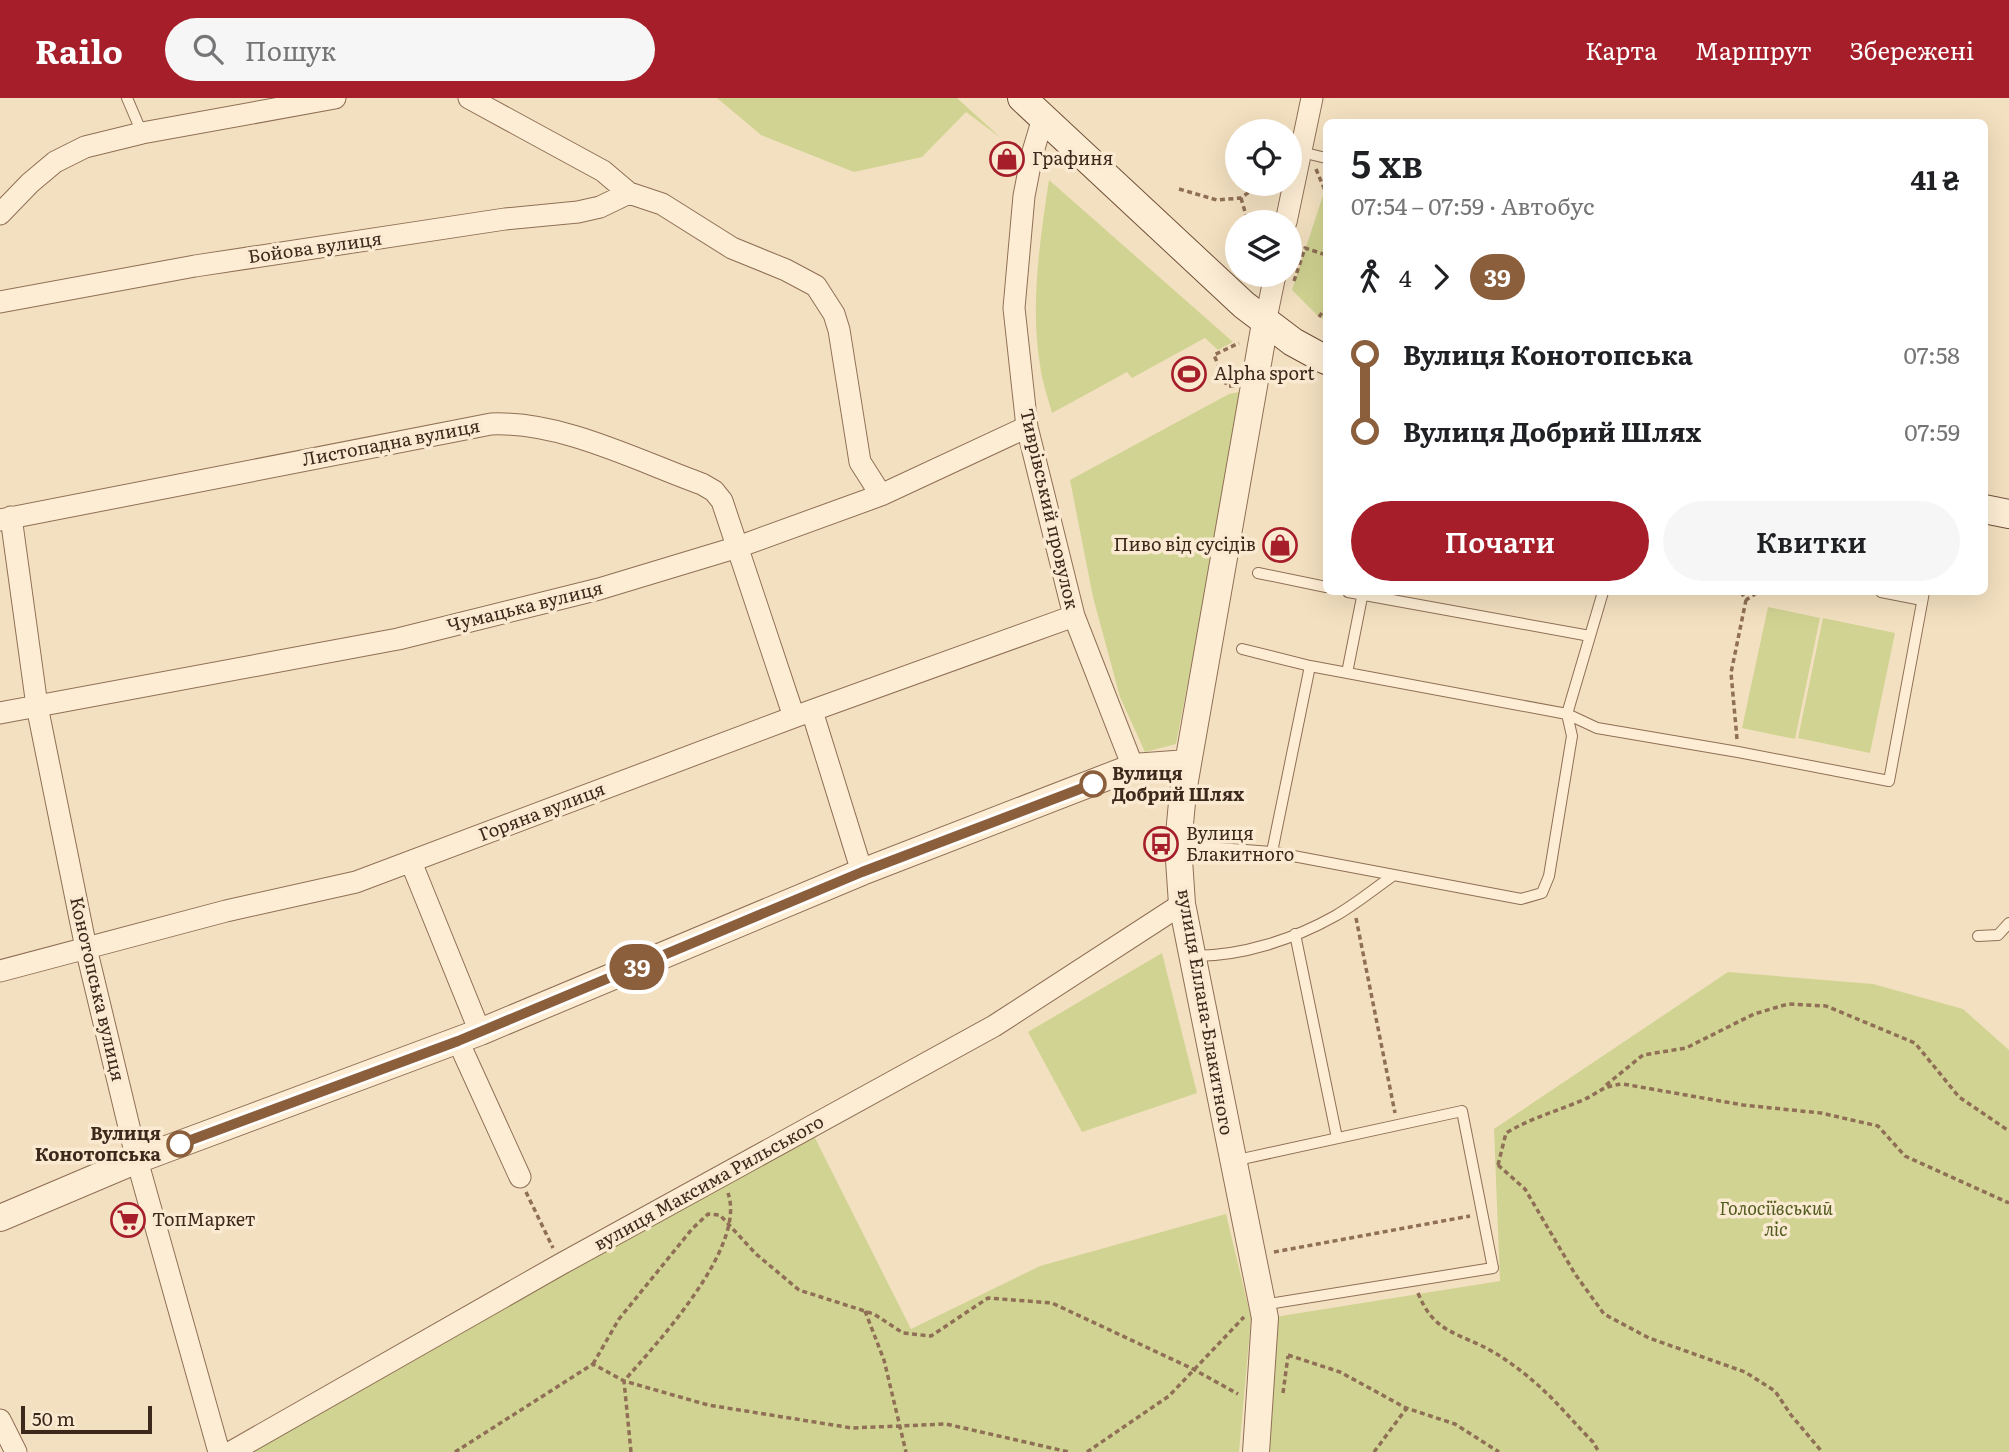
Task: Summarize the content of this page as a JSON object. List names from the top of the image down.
{
  "streets": {
    "street": [
      "Бойова вулиця",
      "Листопадна вулиця",
      "Тиврівський провулок",
      "Чумацька вулиця",
      "Горяна вулиця",
      "Конотопська вулиця",
      "вулиця Еллана-Блакитного",
      "вулиця Максима Рильського"
    ]
  },
  "crossings": [
    ["Листопадна вулиця", "Чумацька вулиця"],
    ["Листопадна вулиця", "Горяна вулиця"],
    ["Листопадна вулиця", "Конотопська вулиця"],
    ["Тиврівський провулок", "Чумацька вулиця"],
    ["Тиврівський провулок", "Горяна вулиця"],
    ["Чумацька вулиця", "Конотопська вулиця"],
    ["Горяна вулиця", "Конотопська вулиця"],
    ["вулиця Еллана-Блакитного", "вулиця Максима Рильського"]
  ],
  "parks": ["Голосіївський ліс"],
  "places": {
    "shop": ["Графиня", "Пиво від сусідів"],
    "sports": ["Alpha sport"],
    "other": ["Вулиця Добрий Шлях", "Вулиця Конотопська"],
    "bus stop": ["Вулиця Блакитного"],
    "supermarket": ["ТопМаркет"]
  },
  "lines": ["bus line 39"],
  "scale_bar": "50 m",
  "page": {
    "header": "Railo",
    "search": "Пошук",
    "nav": ["Карта", "Маршрут", "Збережені"],
    "on_map": "39",
    "heading": ["5 хв", "07:54 – 07:59 · Автобус", "41 ₴"],
    "legs": ["4", "39"],
    "list": [
      {
        "name": "Вулиця Конотопська",
        "value": "07:58"
      },
      {
        "name": "Вулиця Добрий Шлях",
        "value": "07:59"
      }
    ],
    "buttons": ["Почати", "Квитки"],
    "scale": "50 m"
  }
}
